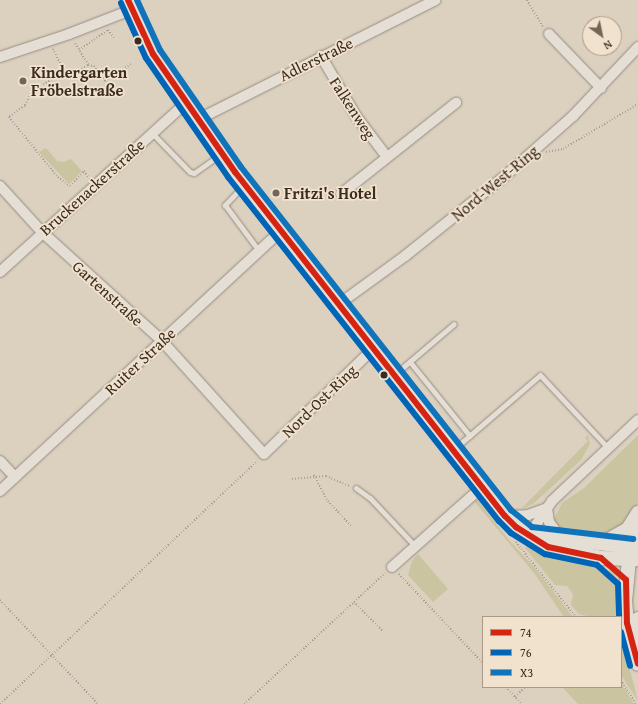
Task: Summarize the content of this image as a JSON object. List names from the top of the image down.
{
  "streets": {
    "street": [
      "Adlerstraße",
      "Falkenweg",
      "Nord-West-Ring",
      "Bruckenackerstraße",
      "Gartenstraße",
      "Ruiter Straße",
      "Nord-Ost-Ring"
    ]
  },
  "crossings": [
    ["Adlerstraße", "Falkenweg"],
    ["Bruckenackerstraße", "Gartenstraße"],
    ["Gartenstraße", "Ruiter Straße"],
    ["Gartenstraße", "Nord-Ost-Ring"]
  ],
  "places": ["Kindergarten Fröbelstraße", "Fritzi's Hotel"],
  "lines": ["transit line 74", "transit line X3", "transit line 76"],
  "legend": ["74", "76", "X3"],
  "north": "bottom right"
}
